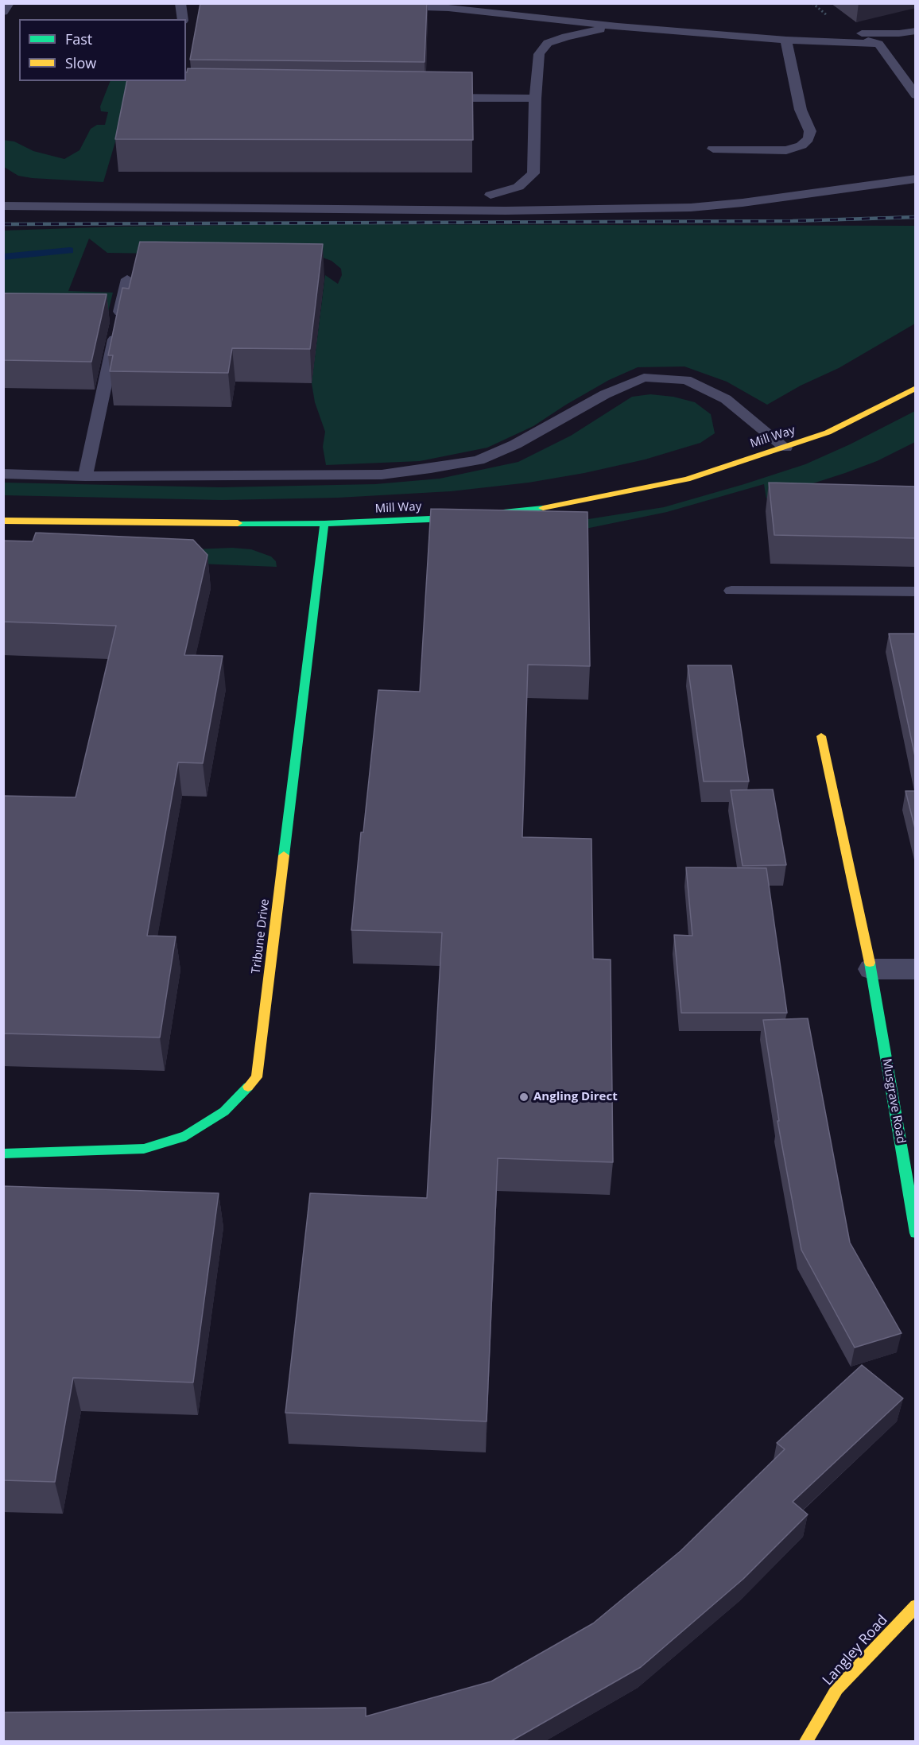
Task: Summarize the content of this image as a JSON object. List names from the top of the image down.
{
  "streets": {
    "street": [
      "Mill Way",
      "Tribune Drive",
      "Musgrave Road",
      "Langley Road"
    ]
  },
  "crossings": [
    ["Mill Way", "Tribune Drive"]
  ],
  "places": ["Angling Direct"],
  "legend": ["Fast", "Slow"]
}
